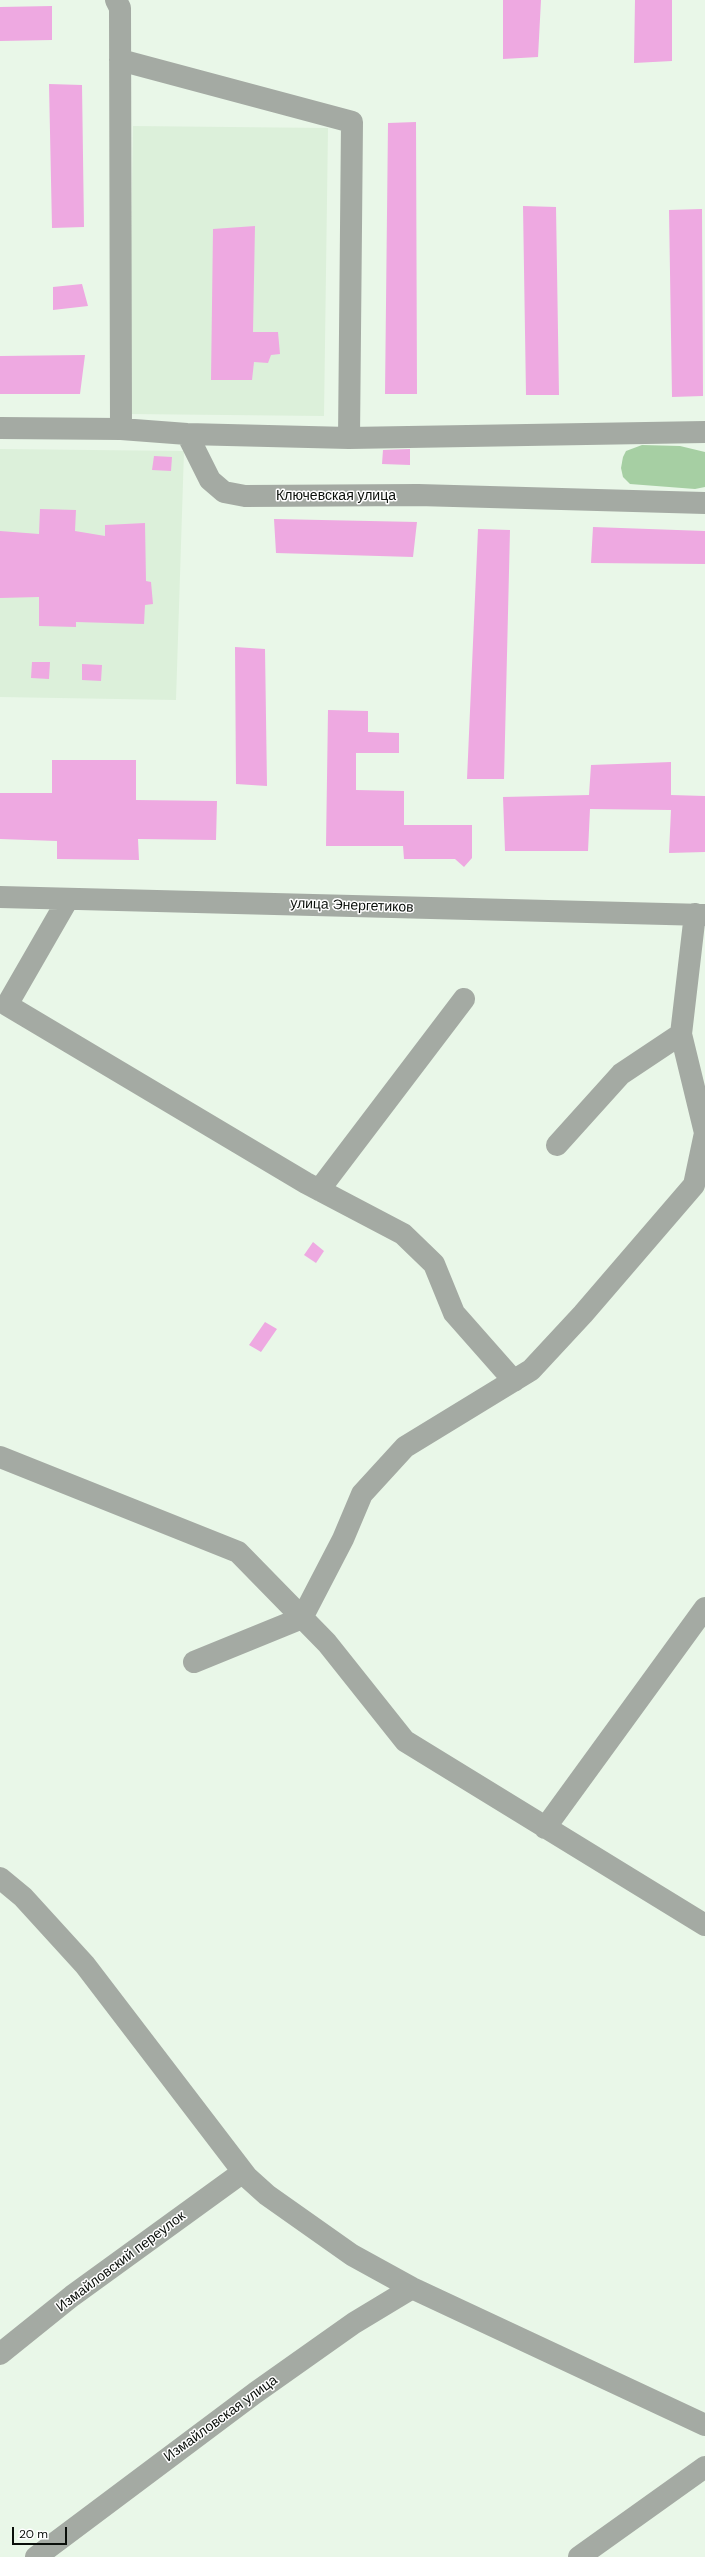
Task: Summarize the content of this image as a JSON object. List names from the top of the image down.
{
  "streets": {
    "street": [
      "Ключевская улица",
      "улица Энергетиков",
      "Измайловский переулок",
      "Измайловская улица"
    ]
  },
  "scale_bar": "20 m"
}
